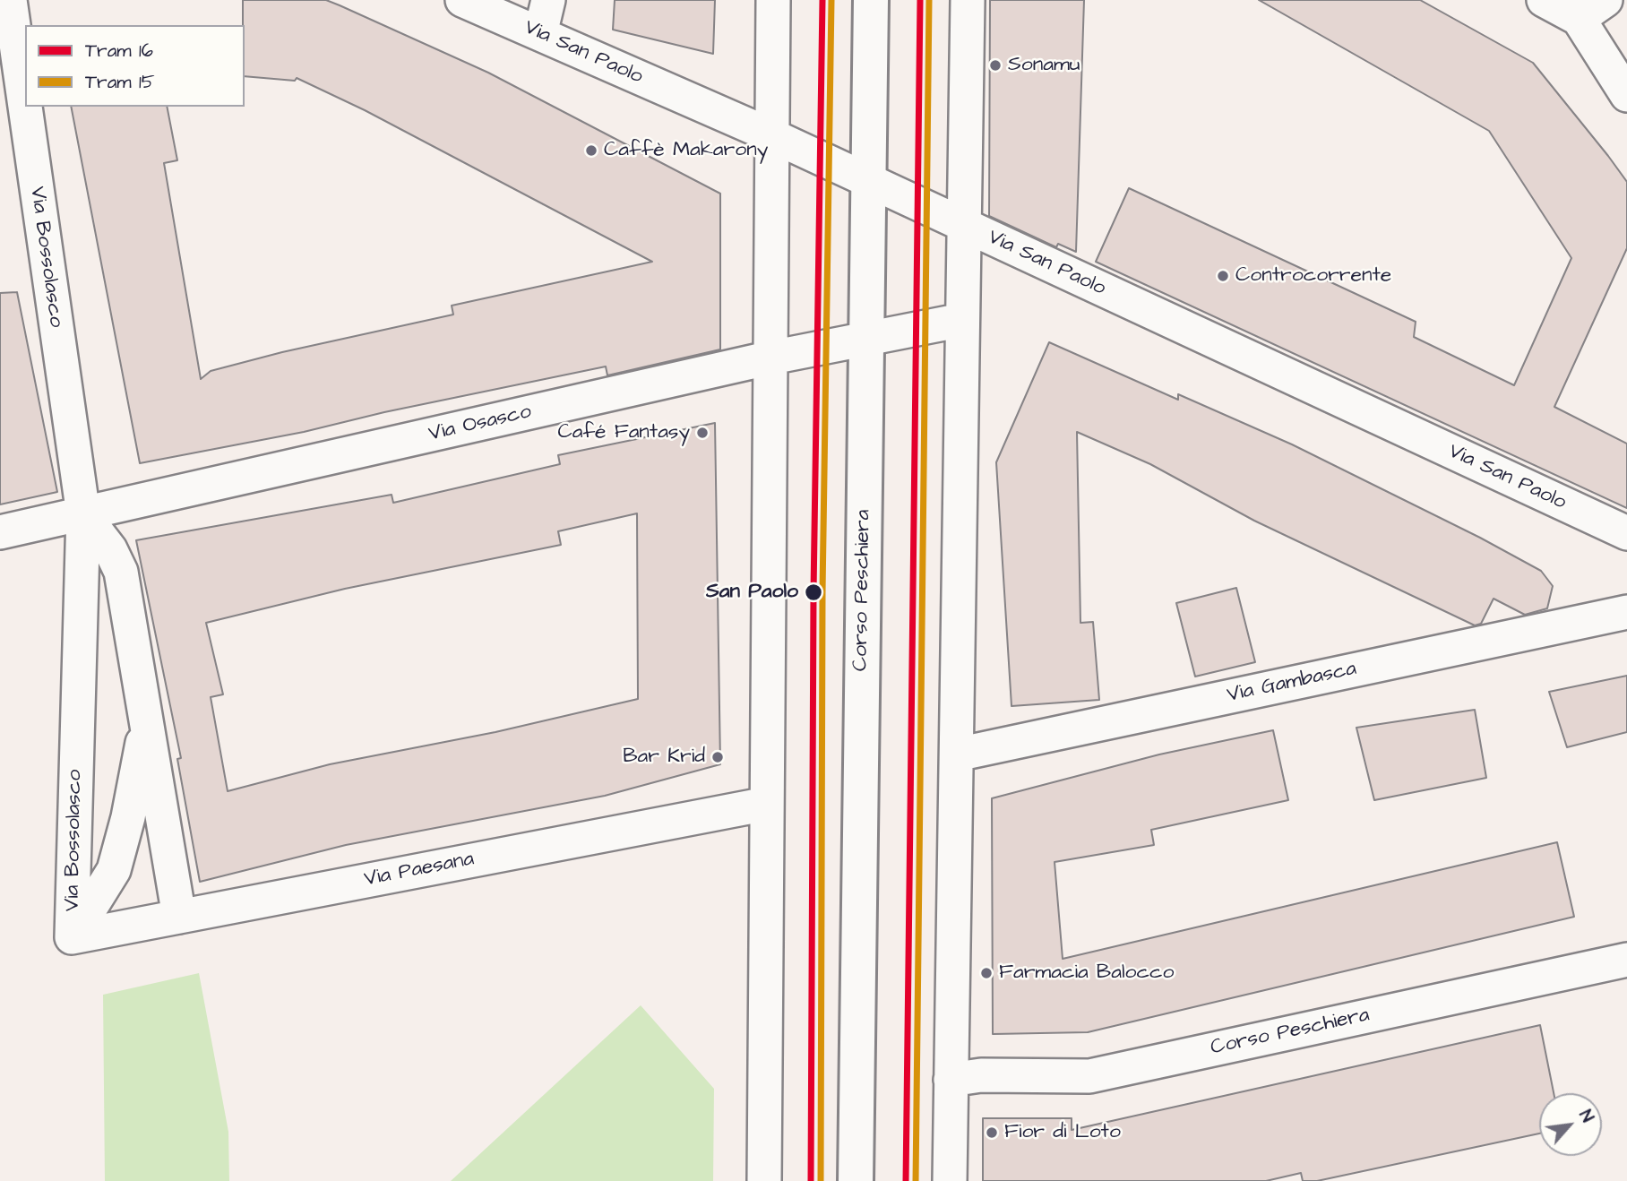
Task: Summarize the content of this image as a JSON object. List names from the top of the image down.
{
  "streets": {
    "main road": ["Corso Peschiera"],
    "street": [
      "Via San Paolo",
      "Via Bossolasco",
      "Via Osasco",
      "Via Gambasca",
      "Via Paesana"
    ]
  },
  "crossings": [
    ["Via San Paolo", "Corso Peschiera"],
    ["Via Bossolasco", "Via Osasco"],
    ["Via Bossolasco", "Via Paesana"],
    ["Via Osasco", "Corso Peschiera"]
  ],
  "places": [
    "Sonamu",
    "Caffè Makarony",
    "Controcorrente",
    "Café Fantasy",
    "San Paolo",
    "Bar Krid",
    "Farmacia Balocco",
    "Fior di Loto"
  ],
  "lines": ["tram line 16", "tram line 15"],
  "legend": ["Tram 16", "Tram 15"],
  "north": "top right"
}
